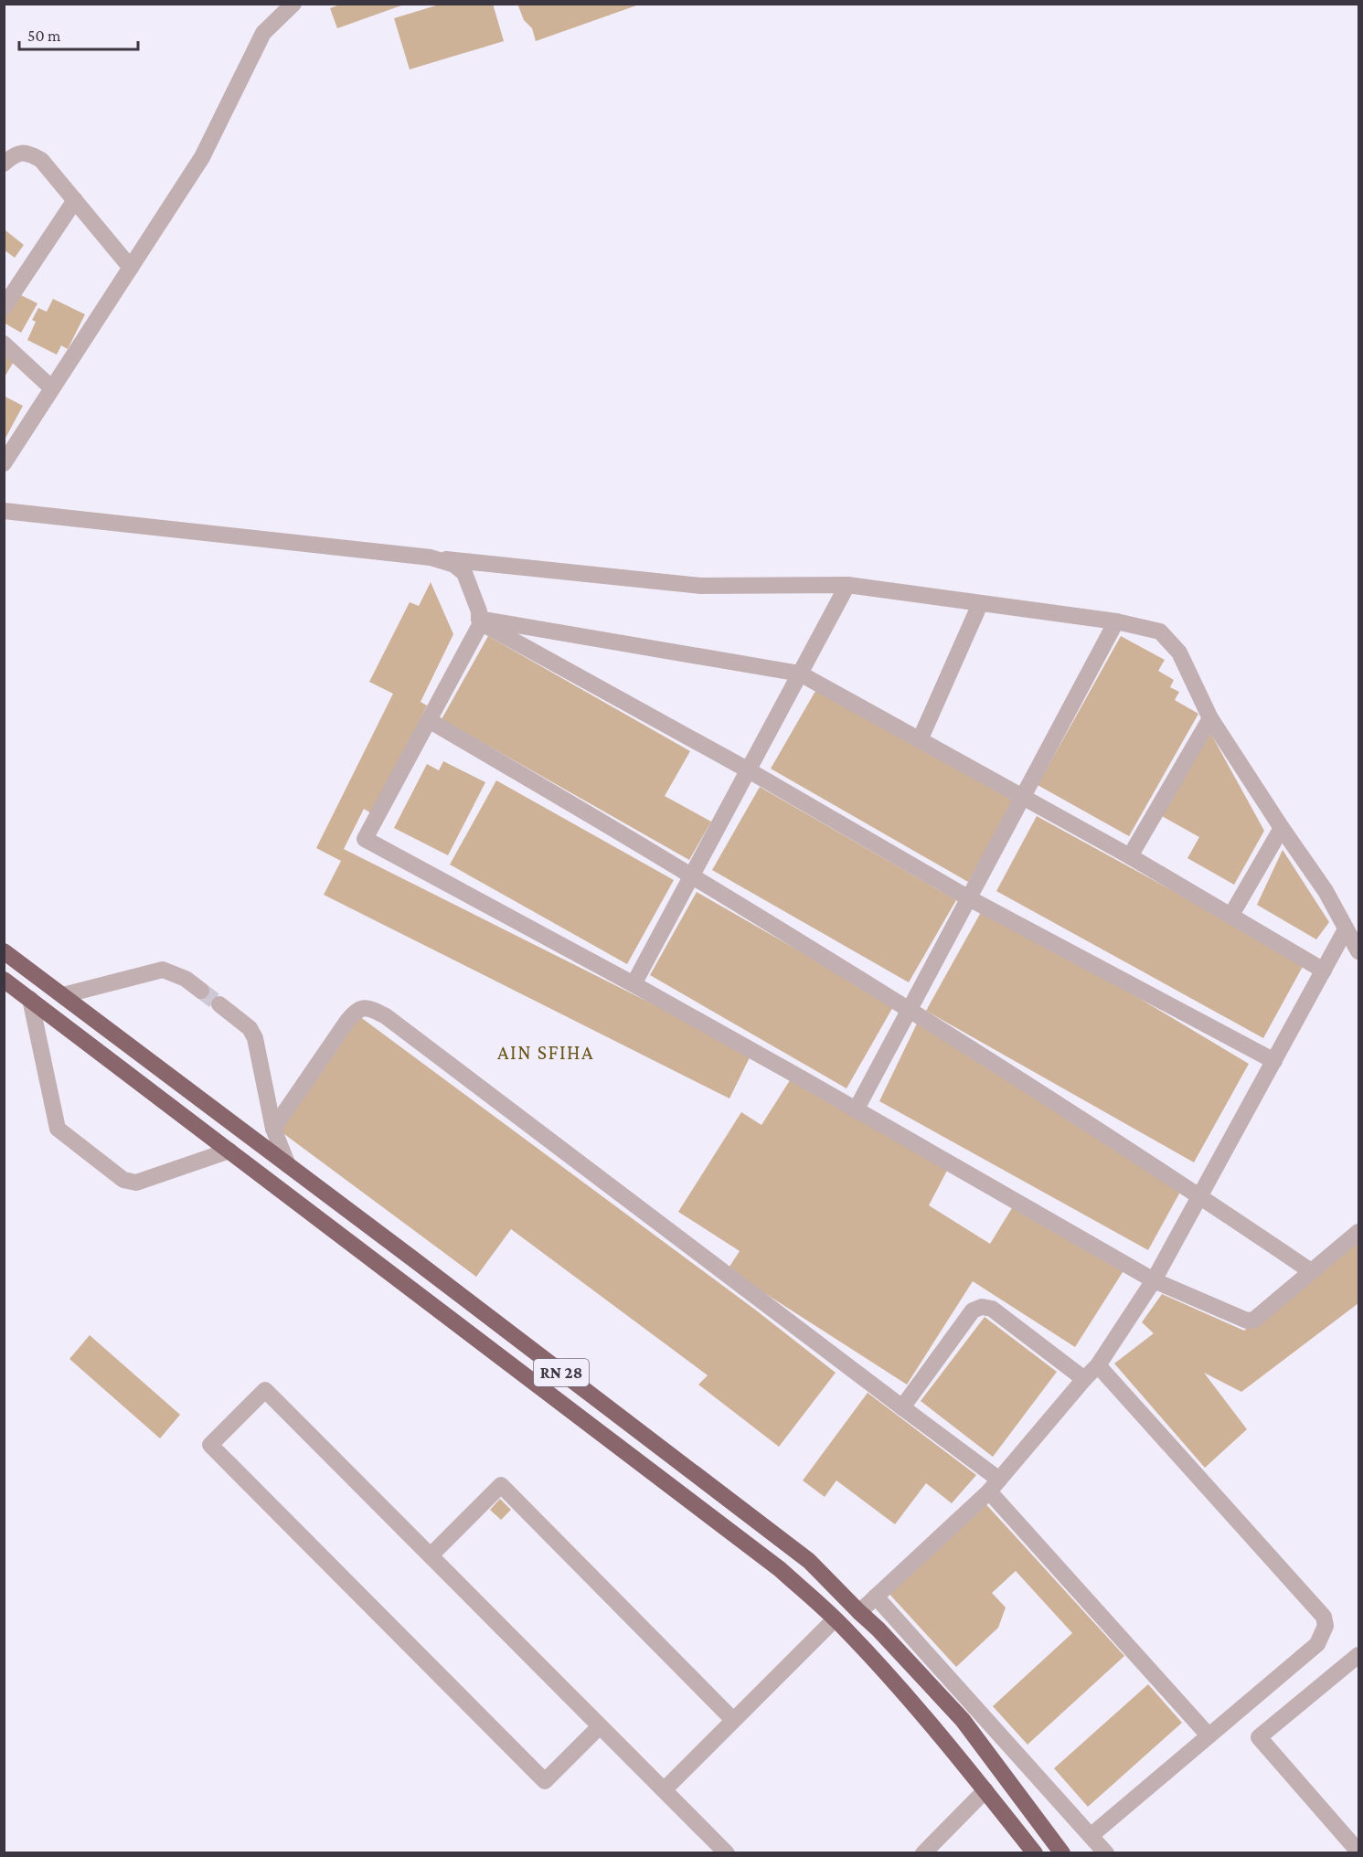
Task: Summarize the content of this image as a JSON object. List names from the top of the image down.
{
  "streets": {
    "highway": ["RN 28"]
  },
  "districts": ["AIN SFIHA"],
  "scale_bar": "50 m"
}
